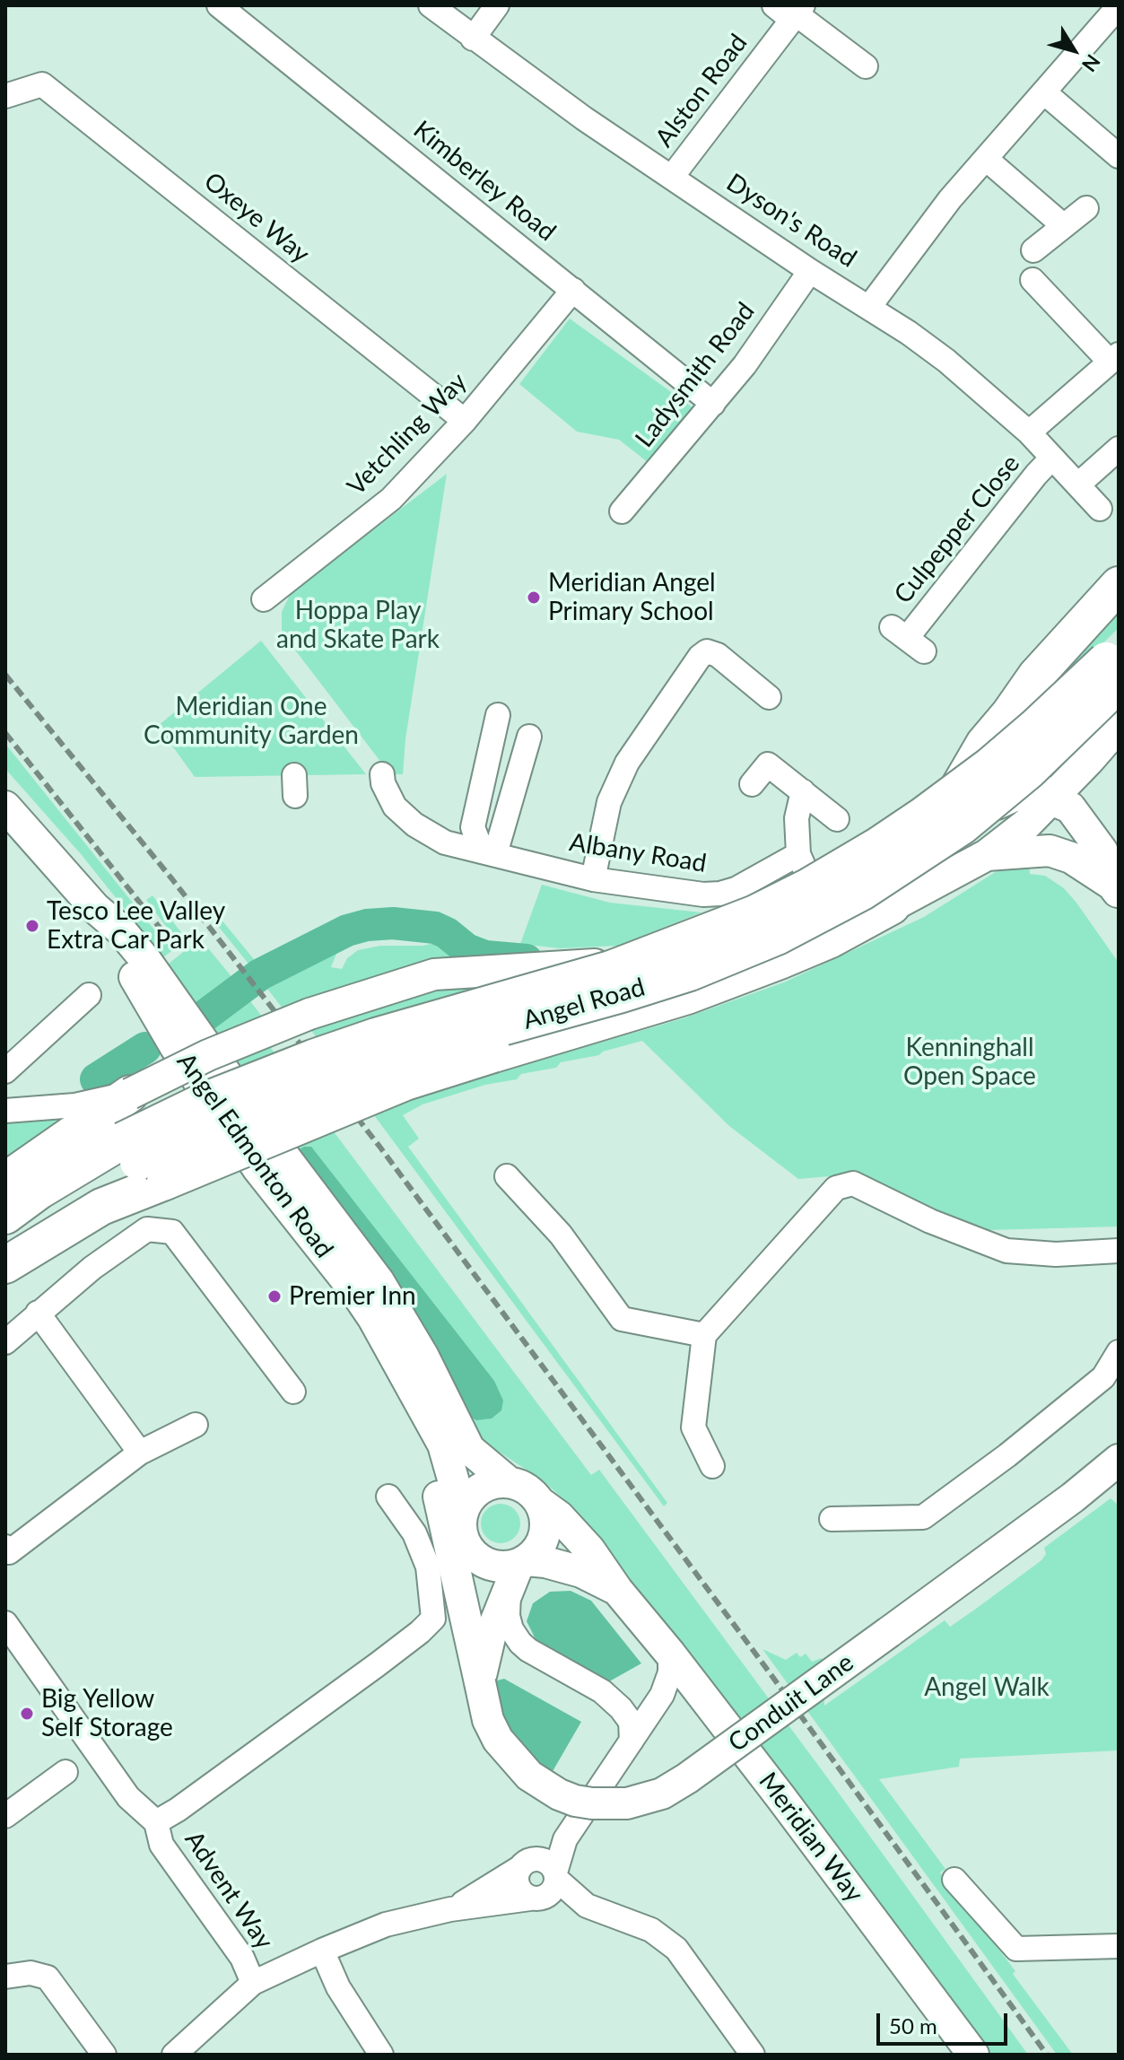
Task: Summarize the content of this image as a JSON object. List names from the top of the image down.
{
  "streets": {
    "highway": ["Angel Road"],
    "main road": ["Angel Edmonton Road", "Conduit Lane", "Meridian Way"],
    "street": [
      "Alston Road",
      "Kimberley Road",
      "Oxeye Way",
      "Dyson's Road",
      "Ladysmith Road",
      "Vetchling Way",
      "Culpepper Close",
      "Albany Road",
      "Advent Way"
    ]
  },
  "crossings": [
    ["Alston Road", "Dyson's Road"],
    ["Kimberley Road", "Ladysmith Road"],
    ["Kimberley Road", "Vetchling Way"],
    ["Oxeye Way", "Vetchling Way"],
    ["Dyson's Road", "Ladysmith Road"],
    ["Dyson's Road", "Culpepper Close"],
    ["Angel Edmonton Road", "Conduit Lane"],
    ["Angel Edmonton Road", "Meridian Way"],
    ["Conduit Lane", "Meridian Way"]
  ],
  "parks": [
    "Hoppa Play and Skate Park",
    "Meridian One Community Garden",
    "Kenninghall Open Space",
    "Angel Walk"
  ],
  "places": [
    "Meridian Angel Primary School",
    "Tesco Lee Valley Extra Car Park",
    "Premier Inn",
    "Big Yellow Self Storage"
  ],
  "scale_bar": "50 m",
  "north": "bottom right"
}
